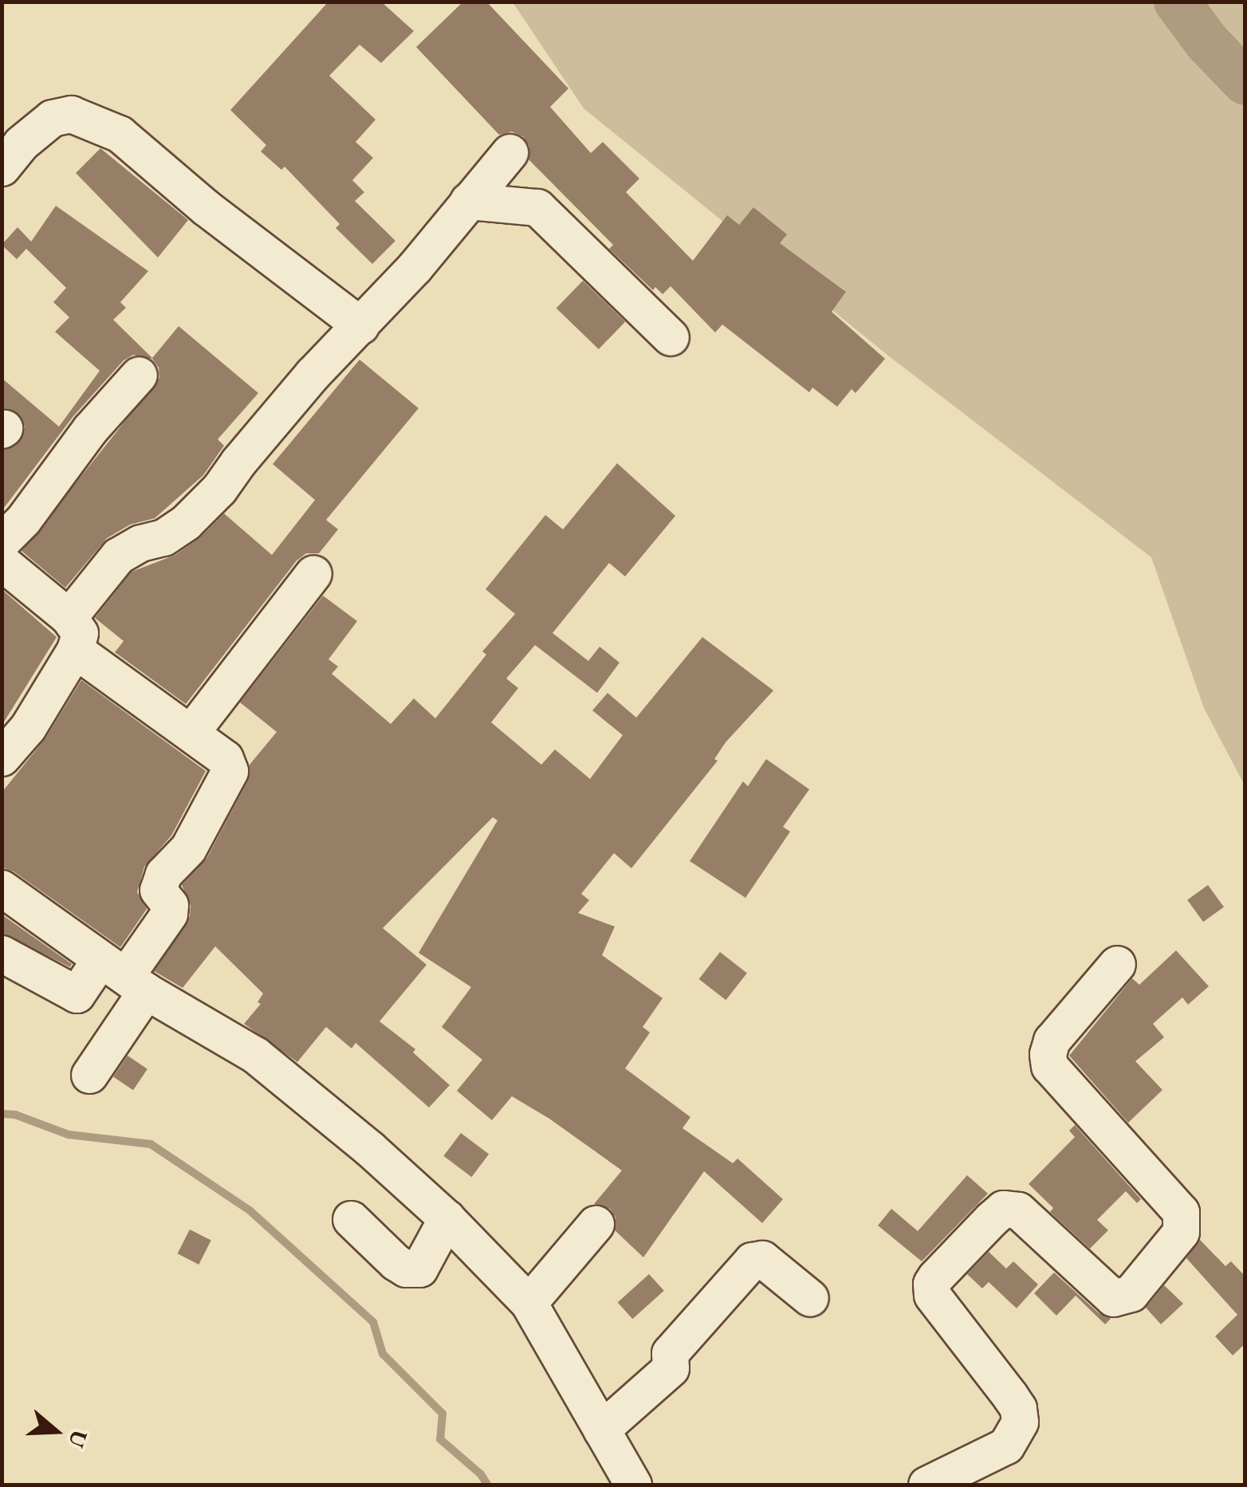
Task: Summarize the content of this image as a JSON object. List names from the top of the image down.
{
  "north": "right"
}
